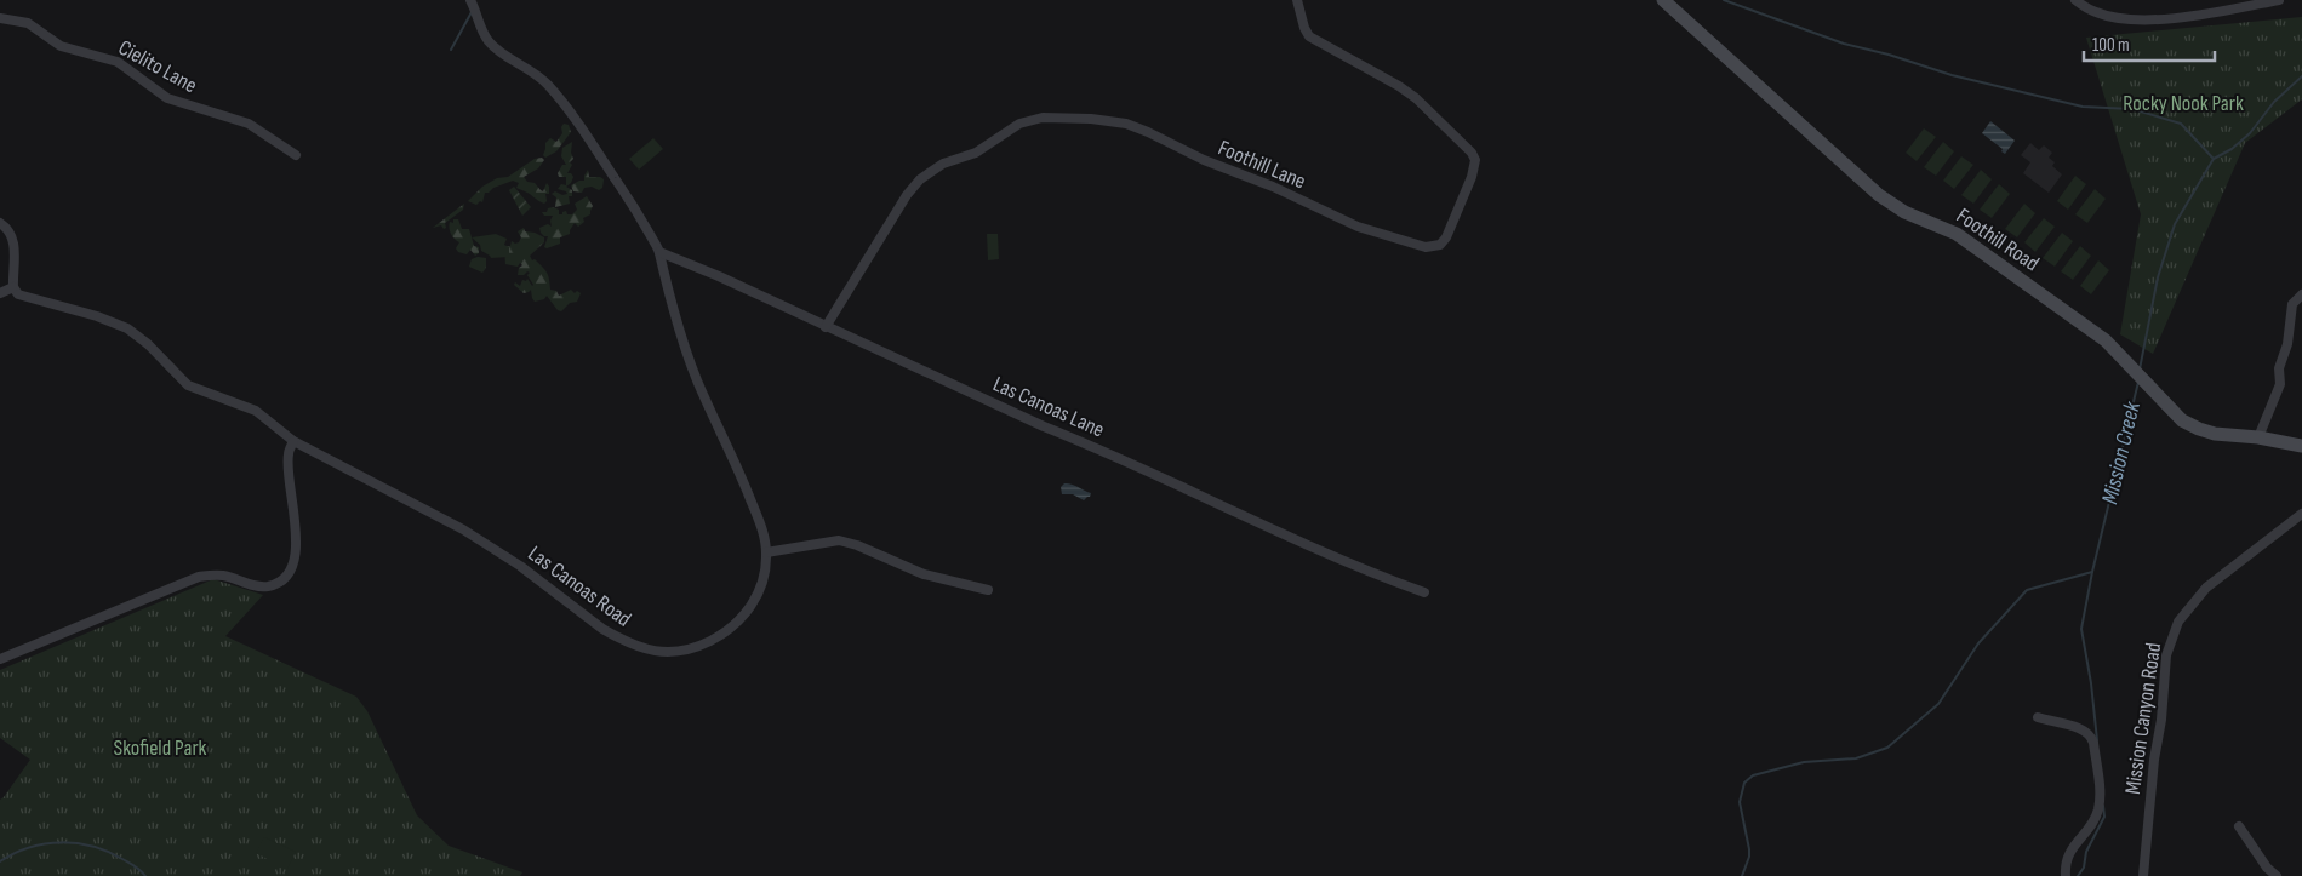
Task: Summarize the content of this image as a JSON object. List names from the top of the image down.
{
  "streets": {
    "main road": ["Foothill Road"],
    "street": [
      "Cielito Lane",
      "Foothill Lane",
      "Las Canoas Lane",
      "Las Canoas Road",
      "Mission Canyon Road"
    ]
  },
  "crossings": [
    ["Foothill Lane", "Las Canoas Lane"],
    ["Las Canoas Lane", "Las Canoas Road"]
  ],
  "water": ["Mission Creek"],
  "parks": ["Rocky Nook Park", "Skofield Park"],
  "scale_bar": "100 m"
}
